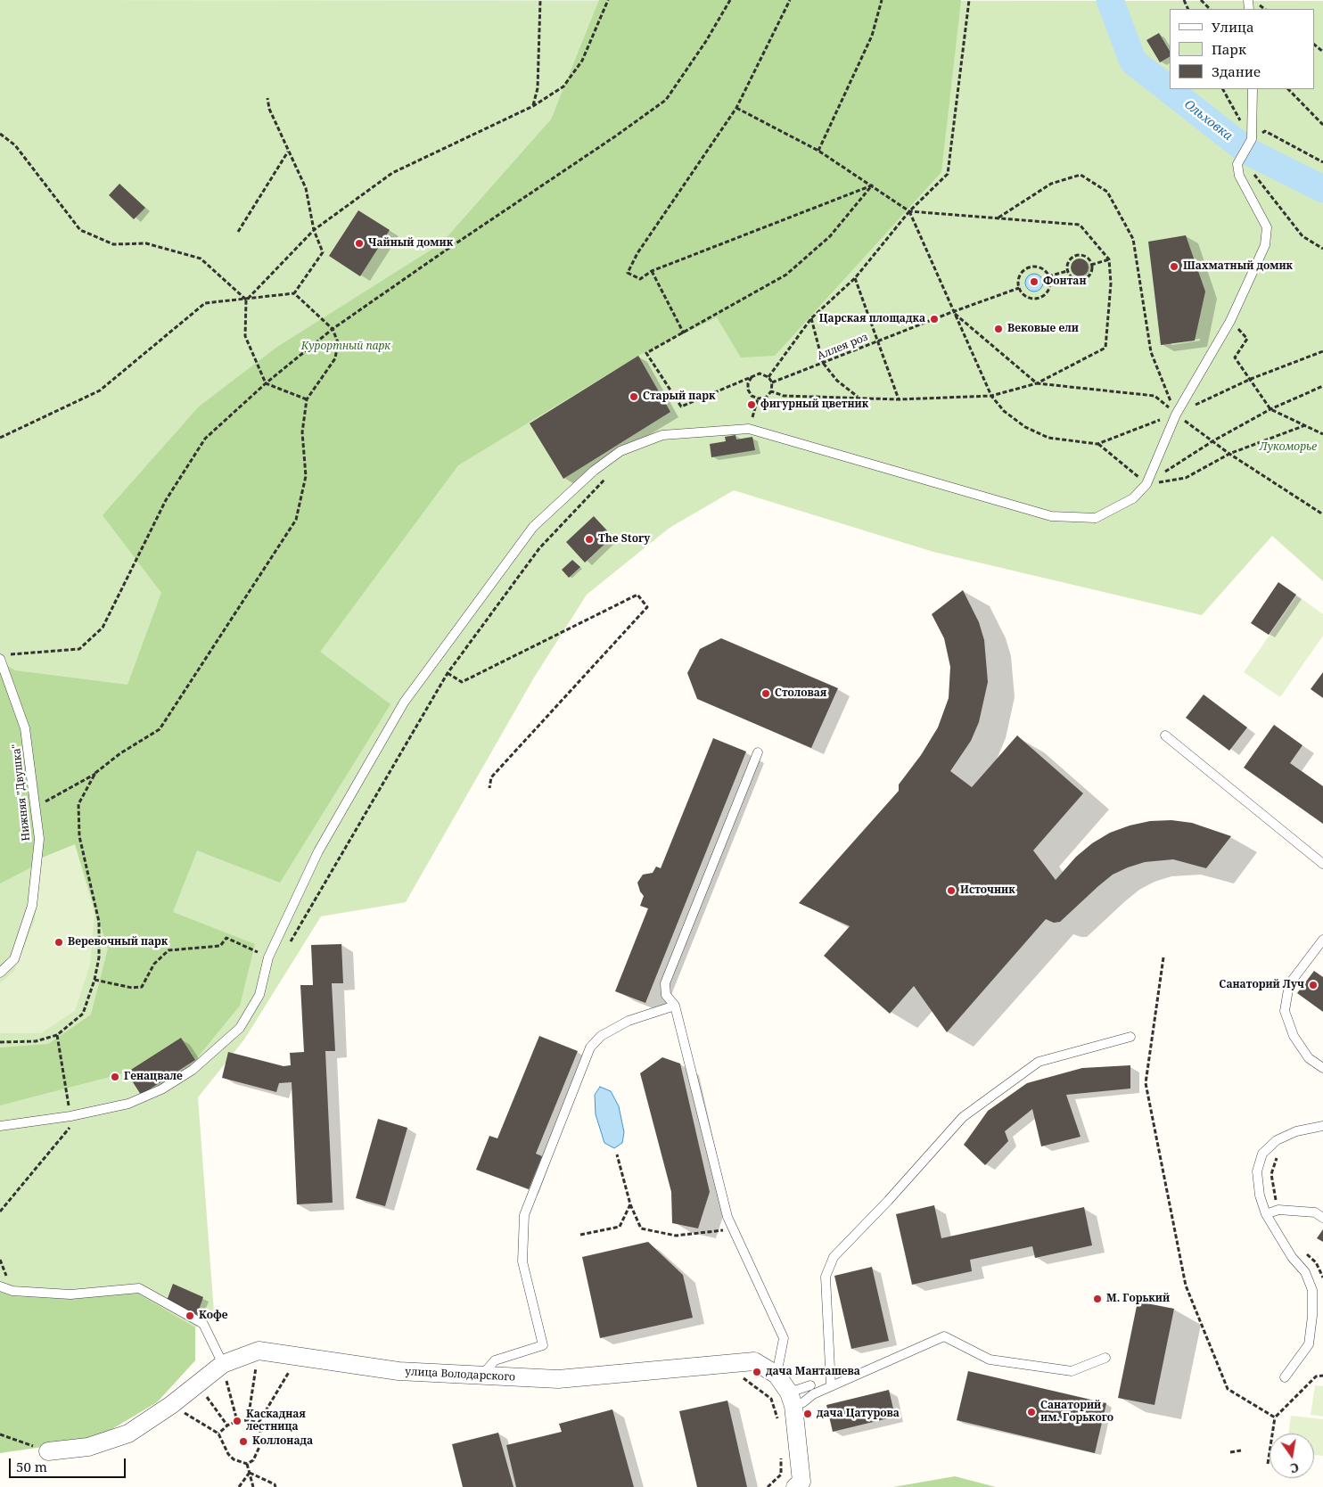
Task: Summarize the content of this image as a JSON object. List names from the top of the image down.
{
  "streets": {
    "street": ["улица Володарского"],
    "lane": ["Нижняя \"Двушка\""],
    "path": ["Аллея роз"]
  },
  "water": ["Ольховка"],
  "parks": ["Курортный парк", "Лукоморье"],
  "places": [
    "Чайный домик",
    "Шахматный домик",
    "Фонтан",
    "Царская площадка",
    "Вековые ели",
    "Старый парк",
    "фигурный цветник",
    "The Story",
    "Столовая",
    "Источник",
    "Веревочный парк",
    "Cанаторий Луч",
    "Генацвале",
    "М. Горький",
    "Кофе",
    "дача Манташева",
    "Санаторий им. Горького",
    "дача Цатурова",
    "Каскадная лестница",
    "Коллонада"
  ],
  "legend": ["Улица", "Парк", "Здание"],
  "scale_bar": "50 m",
  "north": "bottom"
}
